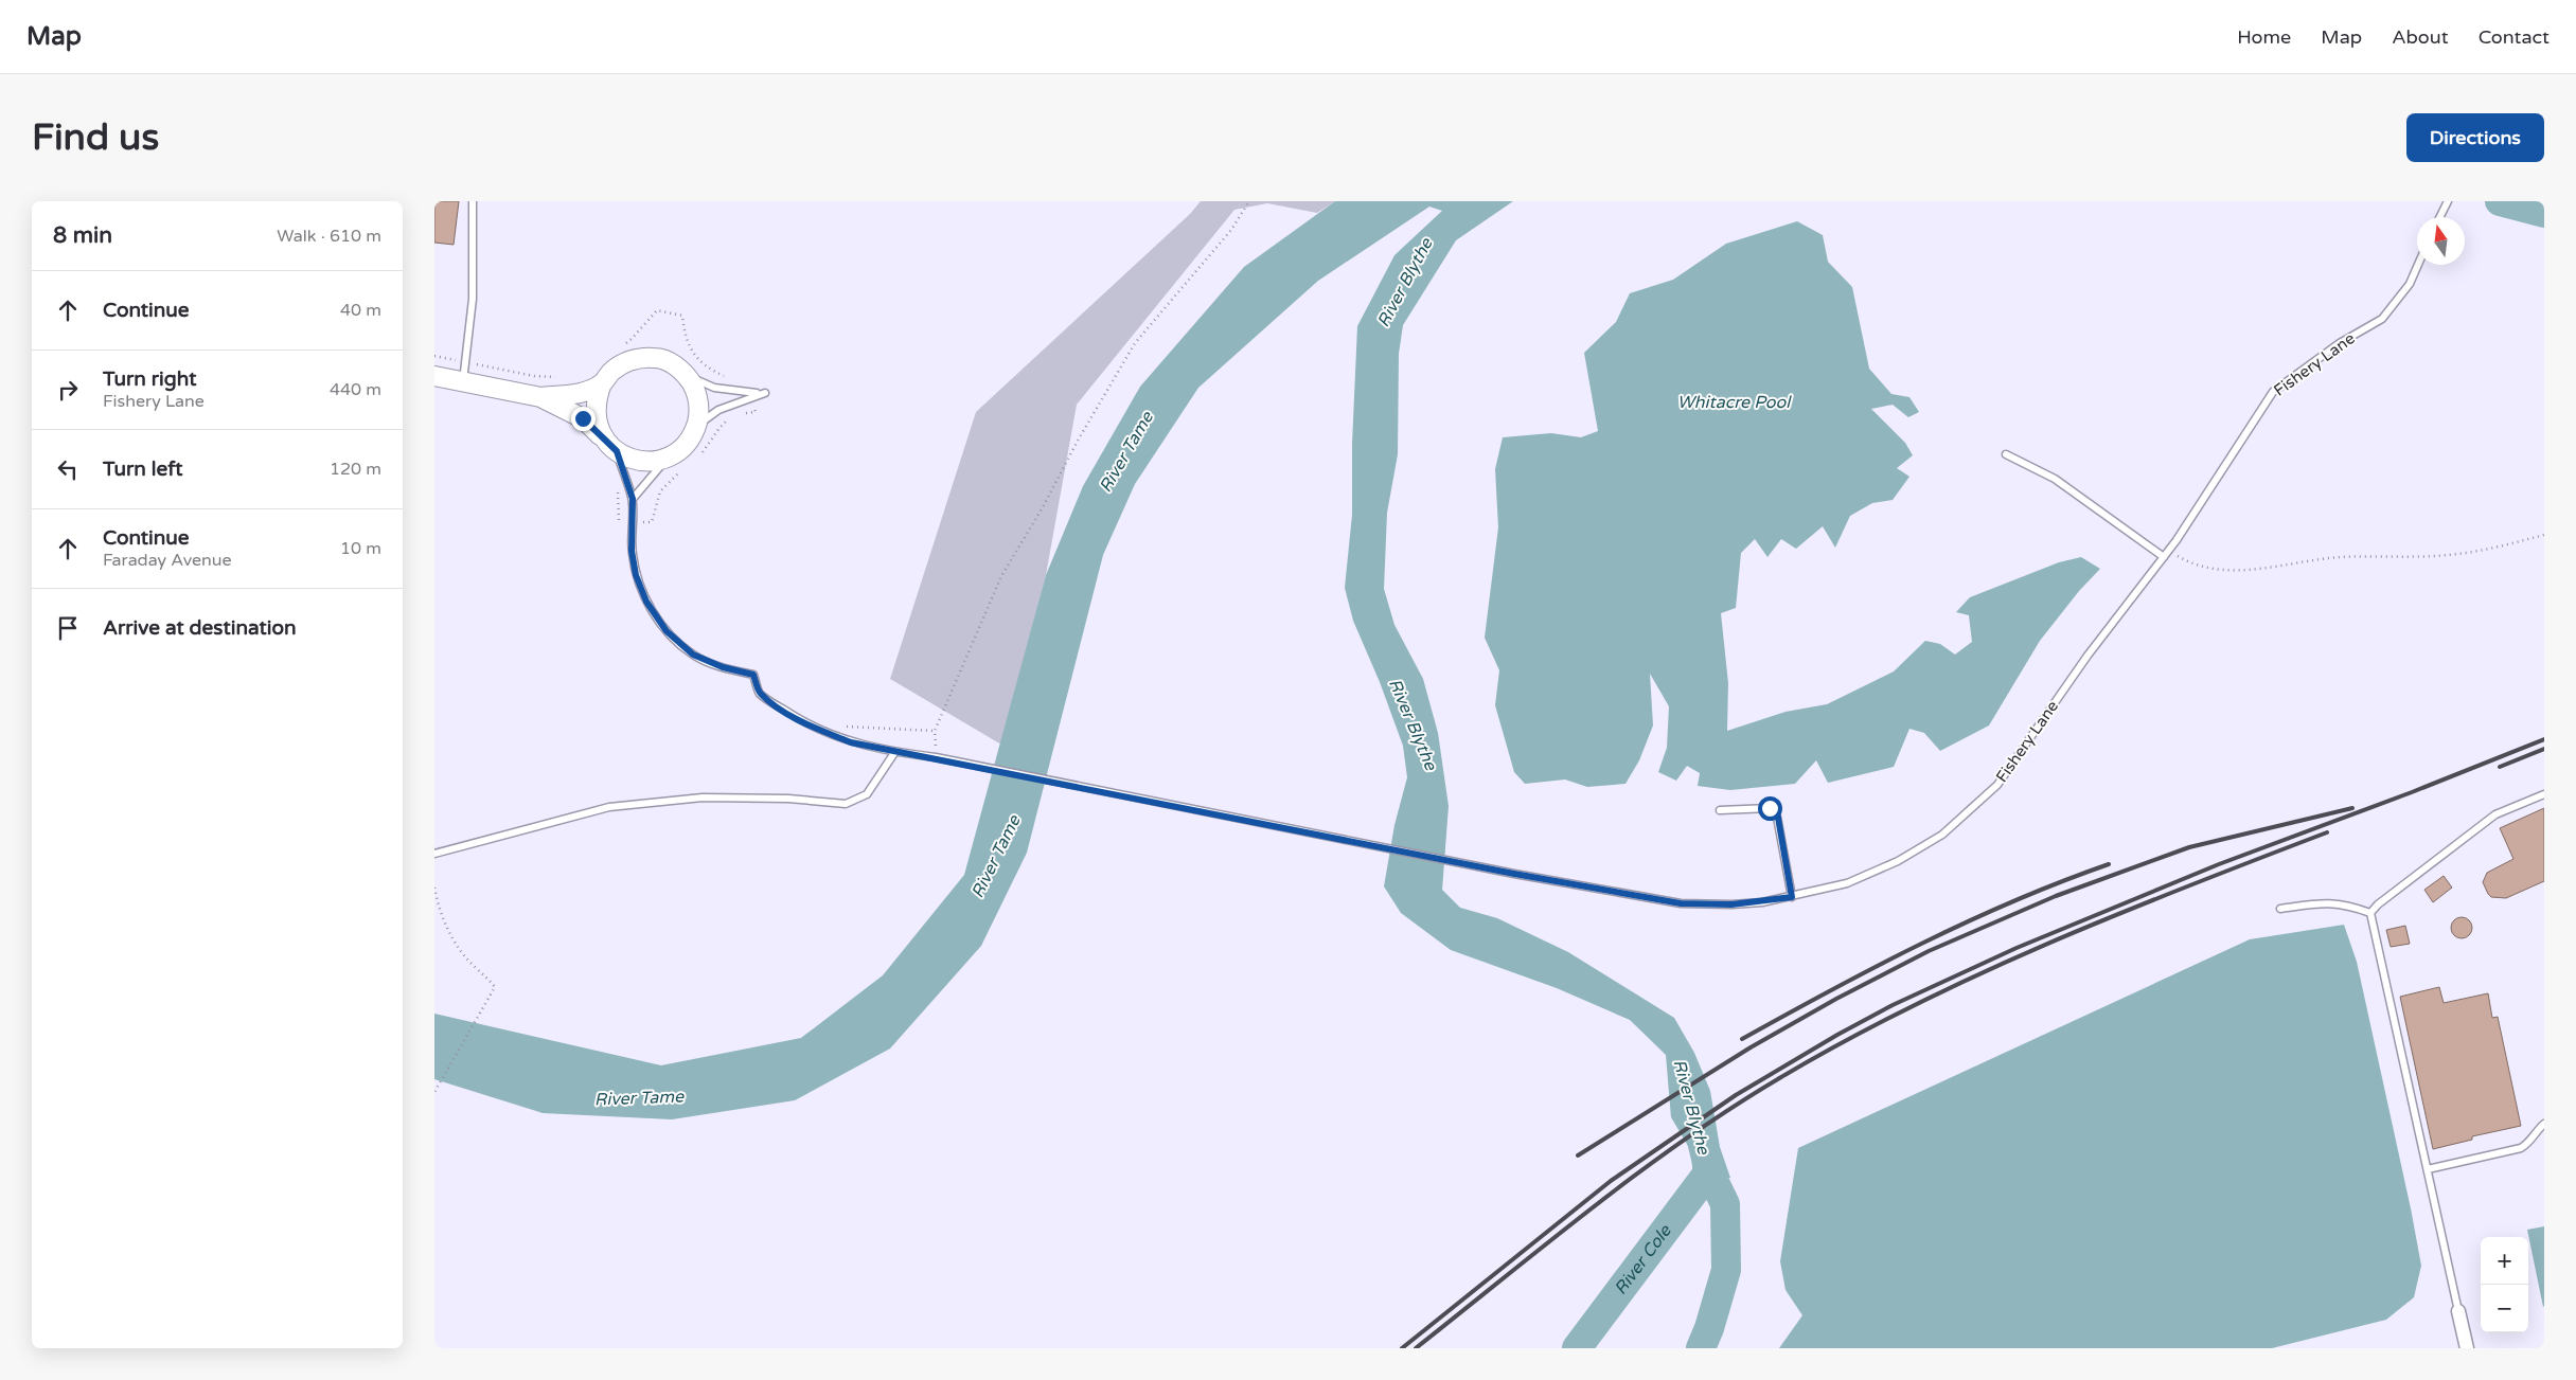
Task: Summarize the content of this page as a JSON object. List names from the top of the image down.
{
  "streets": {
    "lane": ["Fishery Lane"]
  },
  "water": [
    "River Blythe",
    "Whitacre Pool",
    "River Tame",
    "River Cole"
  ],
  "north": "top",
  "page": {
    "header": "Map",
    "nav": [
      "Home",
      "Map",
      "About",
      "Contact"
    ],
    "buttons": "Directions",
    "title": "Find us",
    "heading": ["8 min", "Walk · 610 m"],
    "list": [
      ["Continue", "40 m"],
      ["Turn right", "Fishery Lane", "440 m"],
      ["Turn left", "120 m"],
      ["Continue", "Faraday Avenue", "10 m"],
      "Arrive at destination"
    ],
    "map_buttons": ["+", "−"]
  }
}
